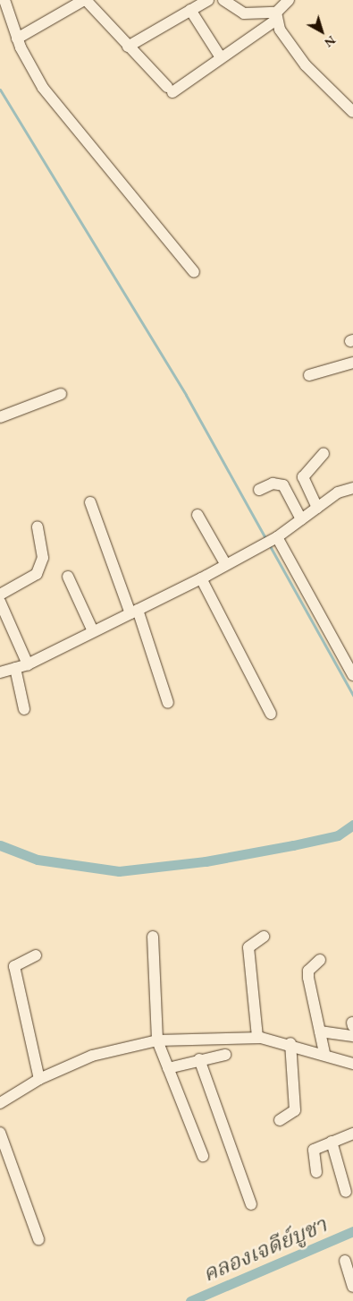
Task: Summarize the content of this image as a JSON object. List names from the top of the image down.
{
  "water": ["คลองเจดีย์บูชา"],
  "north": "bottom right"
}
